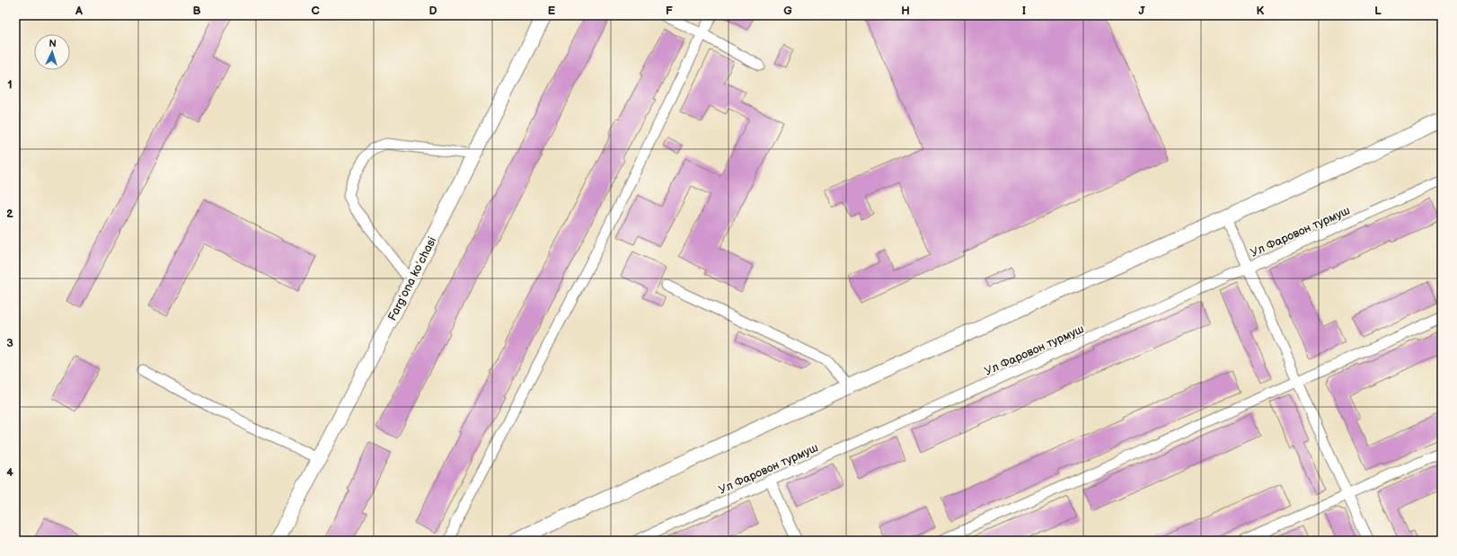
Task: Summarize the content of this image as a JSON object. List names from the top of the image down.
{
  "streets": {
    "main road": ["Fargʻona koʻchasi"],
    "street": ["Ул Фаровон турмуш"]
  },
  "north": "top",
  "grid": {
    "columns": [
      "A",
      "B",
      "C",
      "D",
      "E",
      "F",
      "G",
      "H",
      "I",
      "J",
      "K",
      "L"
    ],
    "rows": [
      "1",
      "2",
      "3",
      "4"
    ]
  }
}
